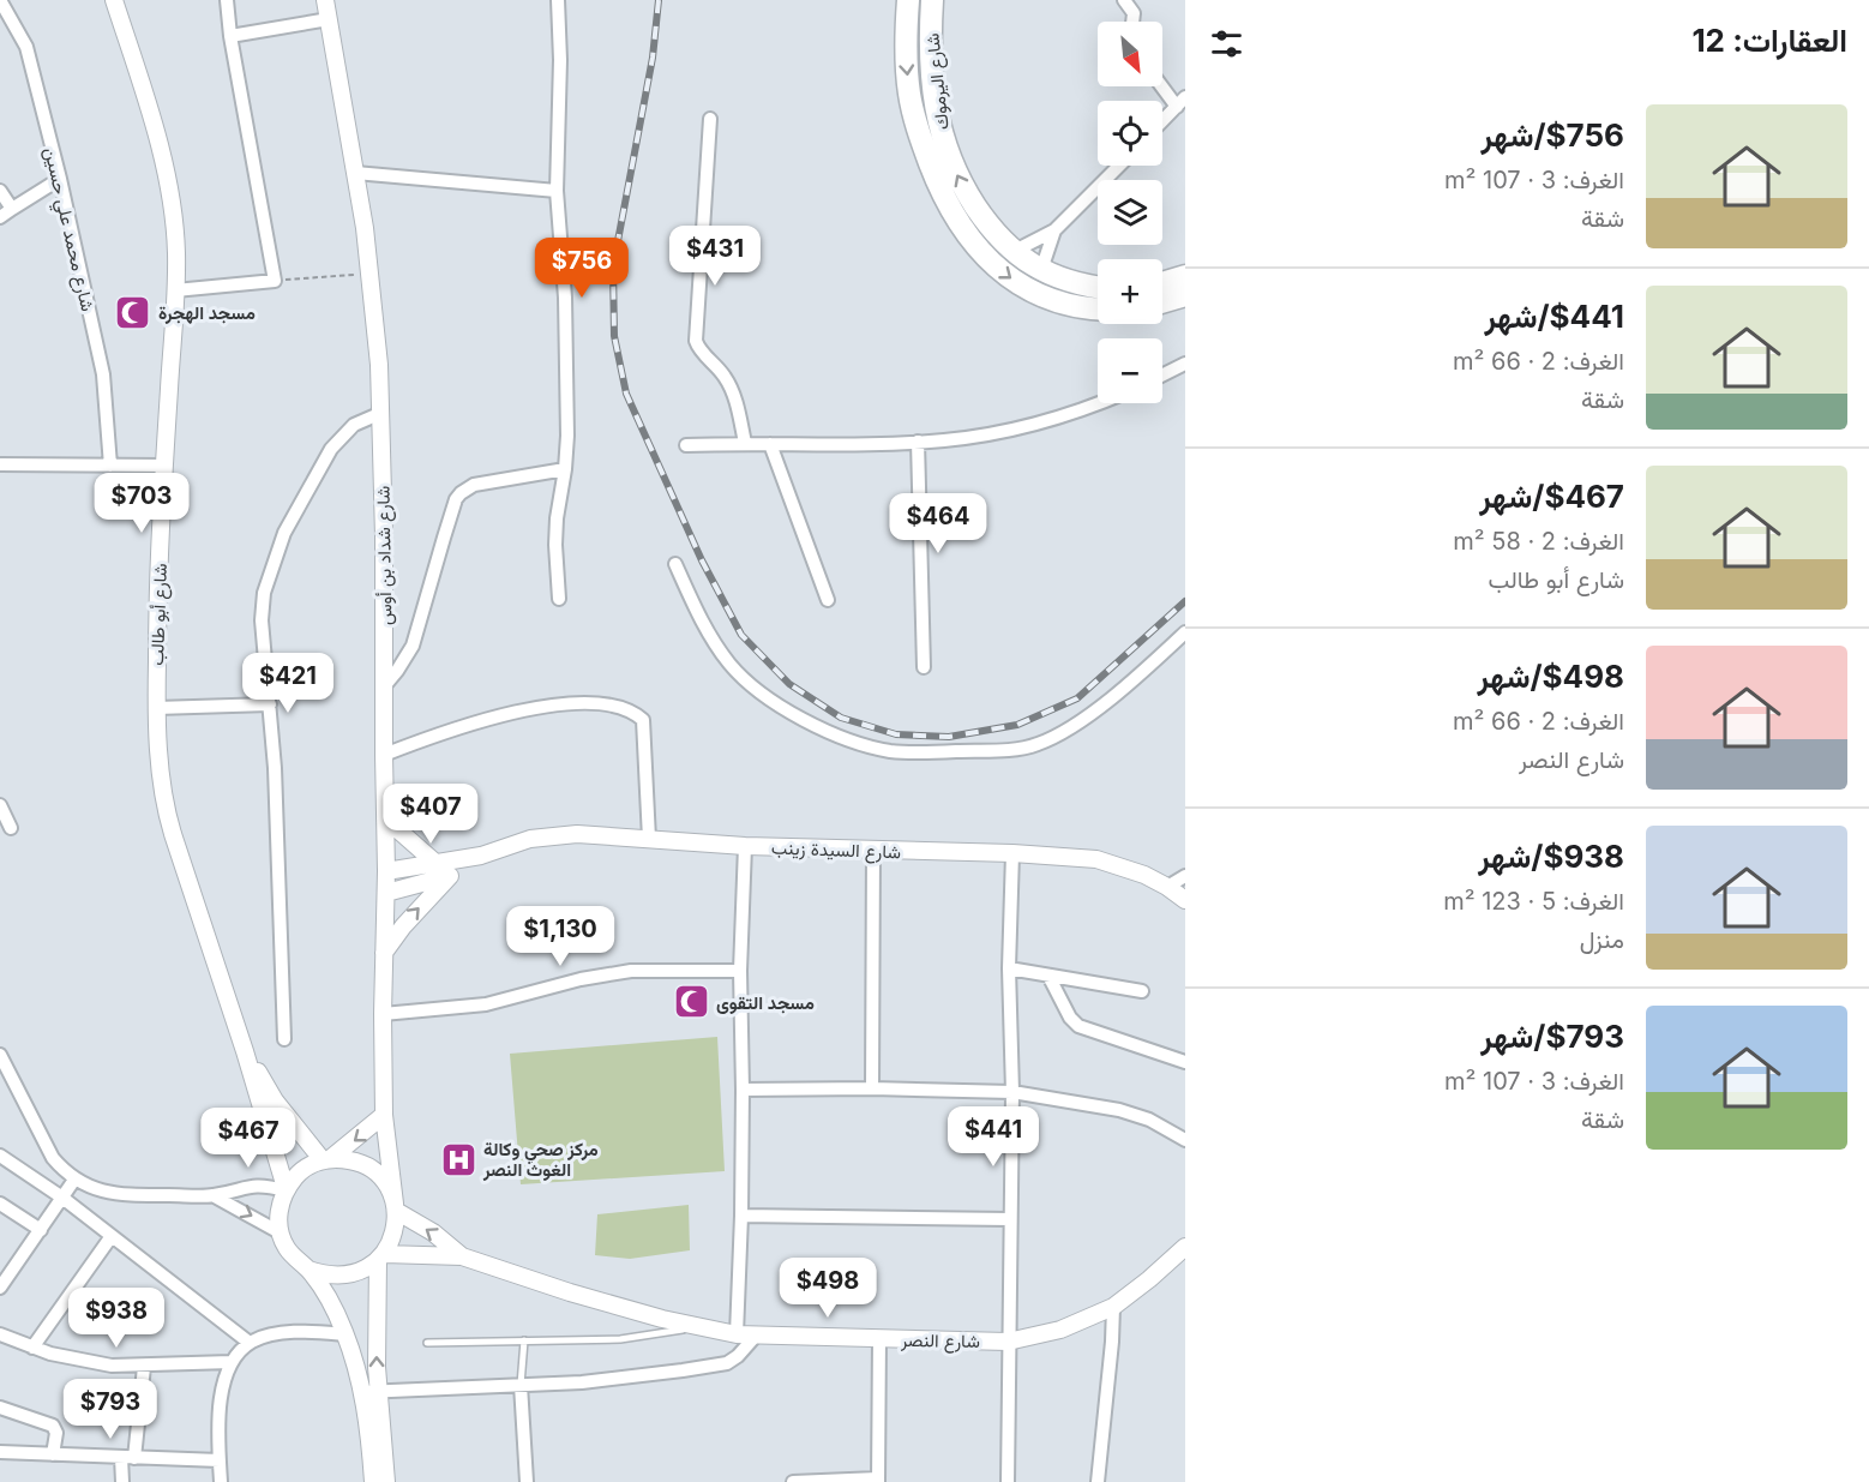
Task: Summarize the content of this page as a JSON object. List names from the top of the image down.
{
  "streets": {
    "highway": ["شارع اليرموك"],
    "street": [
      "شارع محمد علي حسين",
      "شارع شداد بن أوس",
      "شارع أبو طالب",
      "شارع السيدة زينب",
      "شارع النصر"
    ]
  },
  "crossings": [
    ["شارع شداد بن أوس", "شارع أبو طالب"],
    ["شارع شداد بن أوس", "شارع السيدة زينب"],
    ["شارع شداد بن أوس", "شارع النصر"],
    ["شارع أبو طالب", "شارع النصر"]
  ],
  "places": {
    "mosque": ["مسجد الهجرة", "مسجد التقوى"],
    "hospital": ["مركز صحي وكالة الغوث النصر"]
  },
  "north": "bottom right",
  "page": {
    "heading": "العقارات: 12",
    "map_buttons": ["+", "−"],
    "list": [
      {
        "name": "$756/شهر",
        "note": "الغرف: 3 · 107 m² · شقة"
      },
      {
        "name": "$441/شهر",
        "note": "الغرف: 2 · 66 m² · شقة"
      },
      {
        "name": "$467/شهر",
        "note": "الغرف: 2 · 58 m² · شارع أبو طالب"
      },
      {
        "name": "$498/شهر",
        "note": "الغرف: 2 · 66 m² · شارع النصر"
      },
      {
        "name": "$938/شهر",
        "note": "الغرف: 5 · 123 m² · منزل"
      },
      {
        "name": "$793/شهر",
        "note": "الغرف: 3 · 107 m² · شقة"
      }
    ],
    "price": [
      "$431",
      "$756",
      "$703",
      "$464",
      "$421",
      "$407",
      "$1,130",
      "$441",
      "$467",
      "$498",
      "$938",
      "$793"
    ]
  }
}
